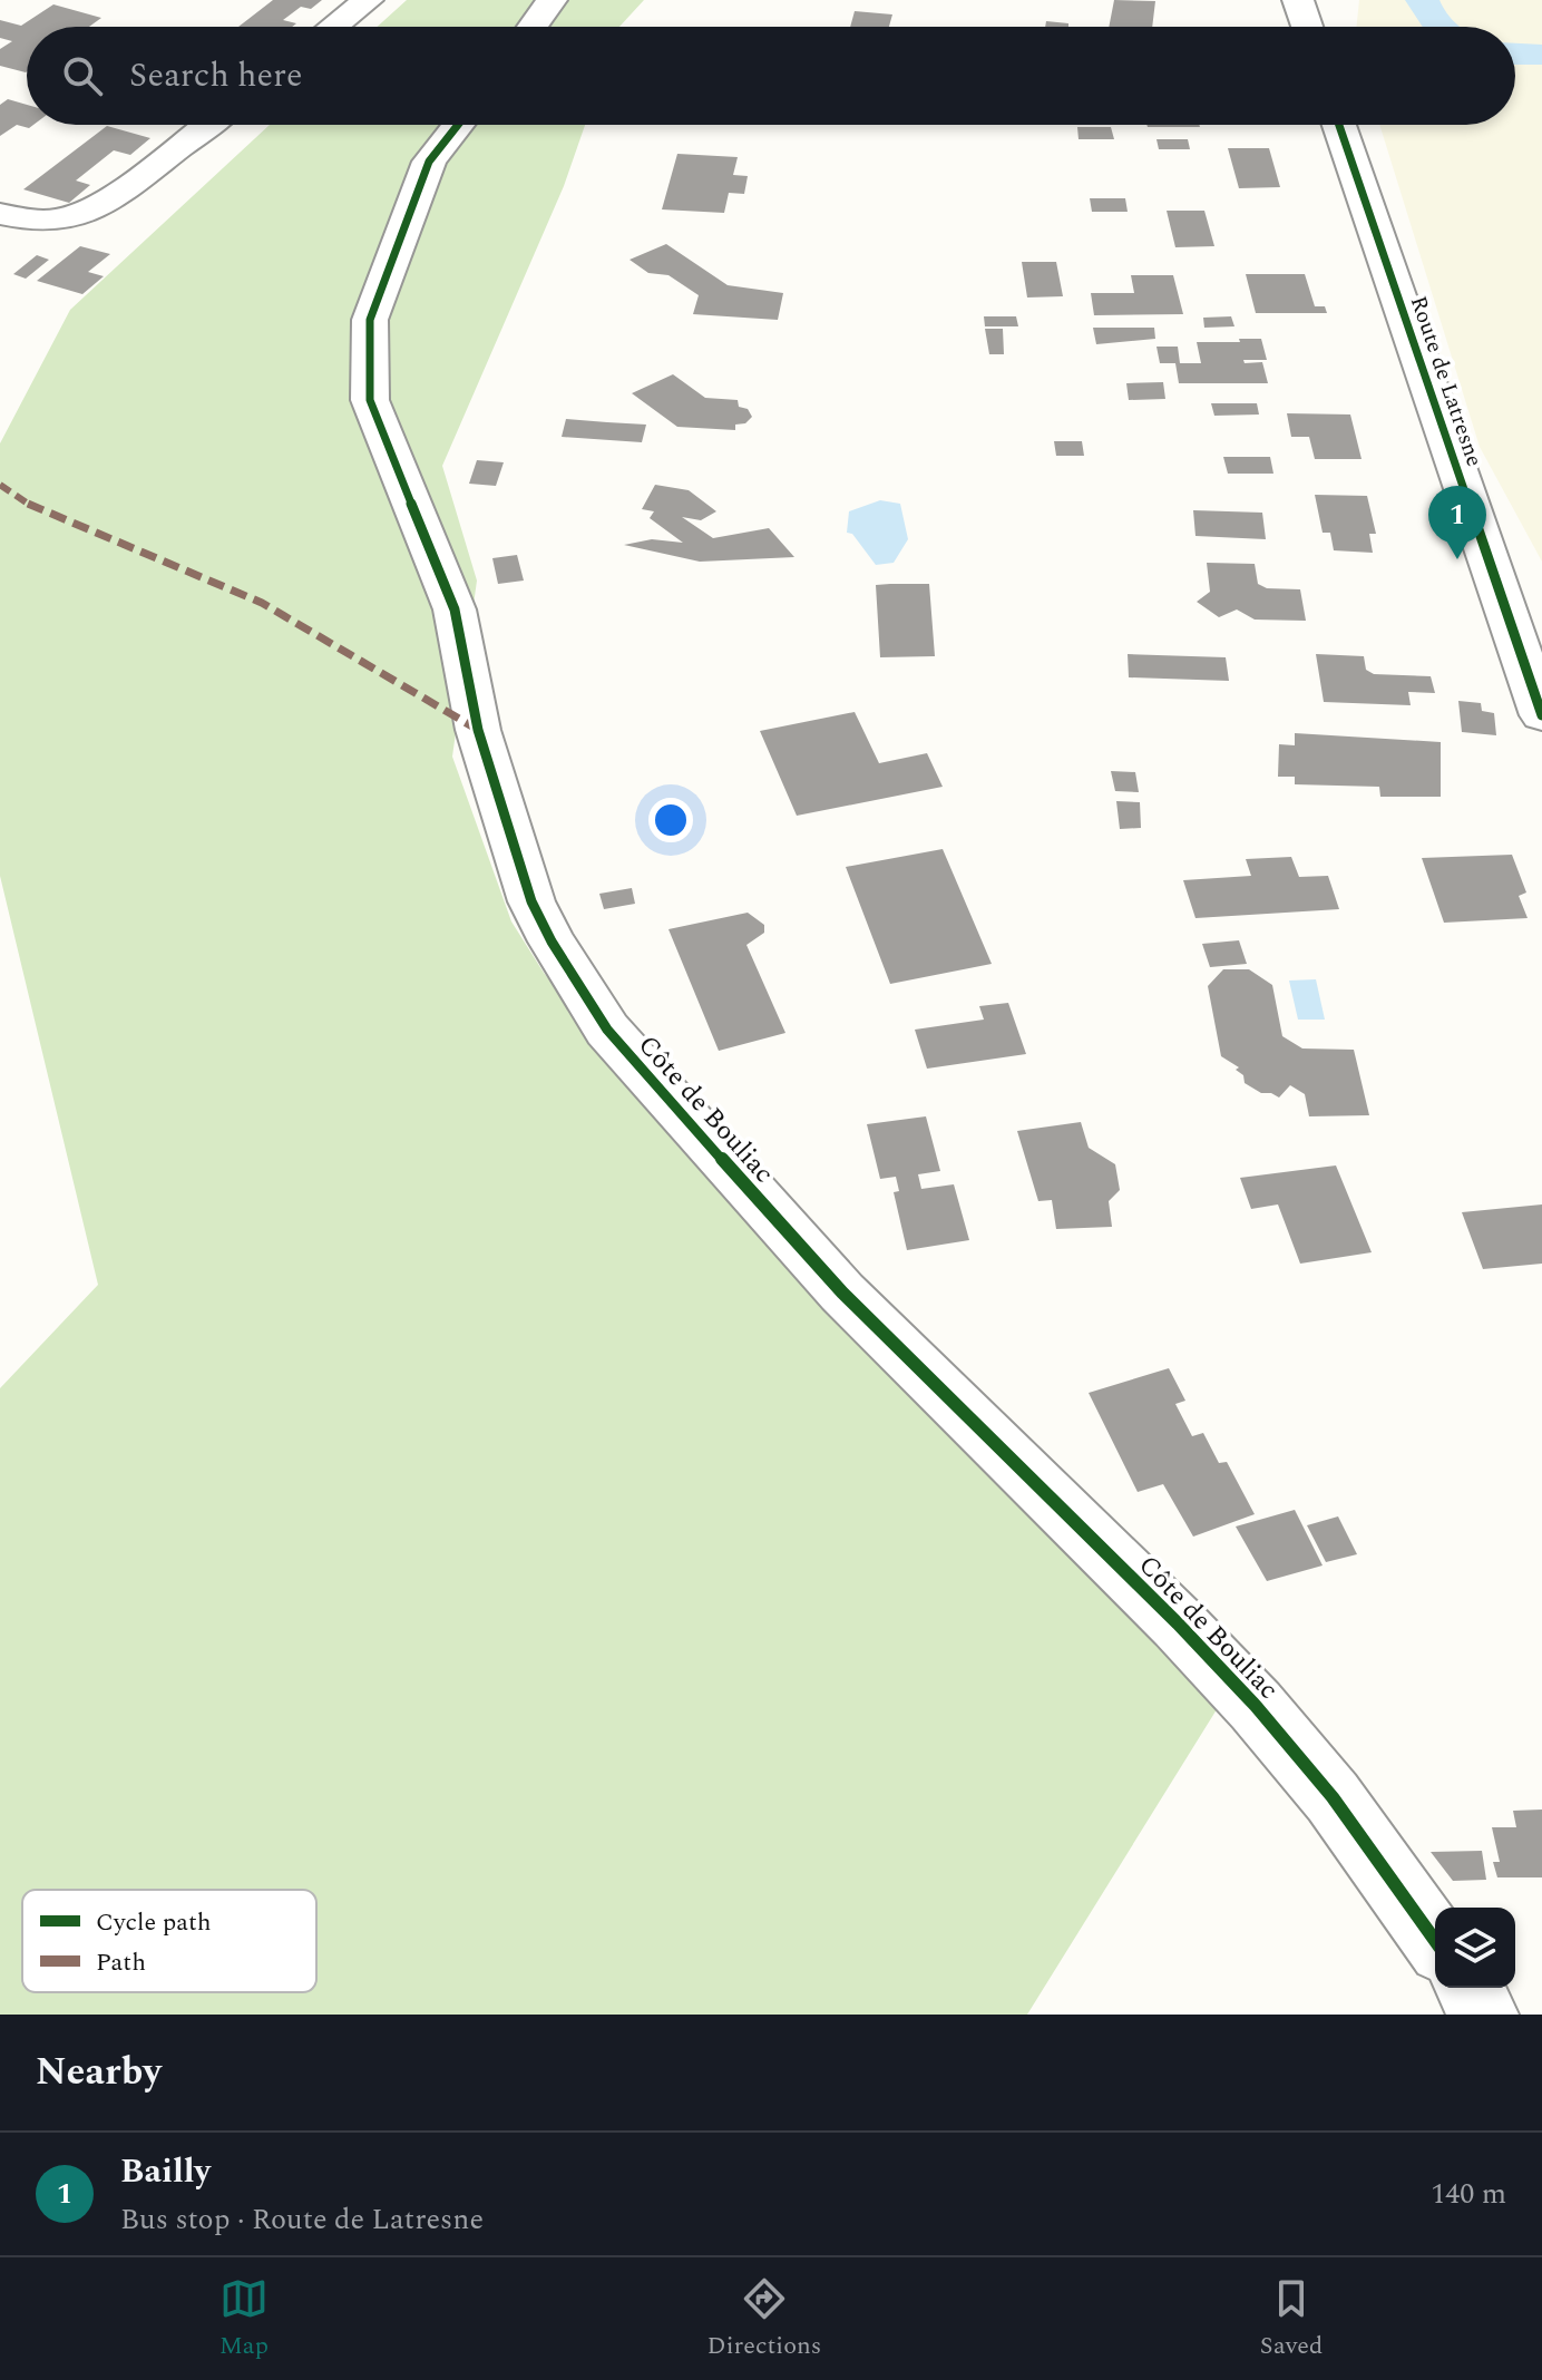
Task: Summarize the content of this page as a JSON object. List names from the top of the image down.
{
  "streets": {
    "street": ["Route de Latresne", "Côte de Bouliac"]
  },
  "legend": ["Cycle path", "Path"],
  "page": {
    "search": "Search here",
    "pins": "1",
    "heading": "Nearby",
    "list": [
      {
        "mark": "1",
        "name": "Bailly",
        "note": "Bus stop · Route de Latresne",
        "value": "140 m"
      }
    ],
    "nav": ["Map", "Directions", "Saved"]
  }
}
